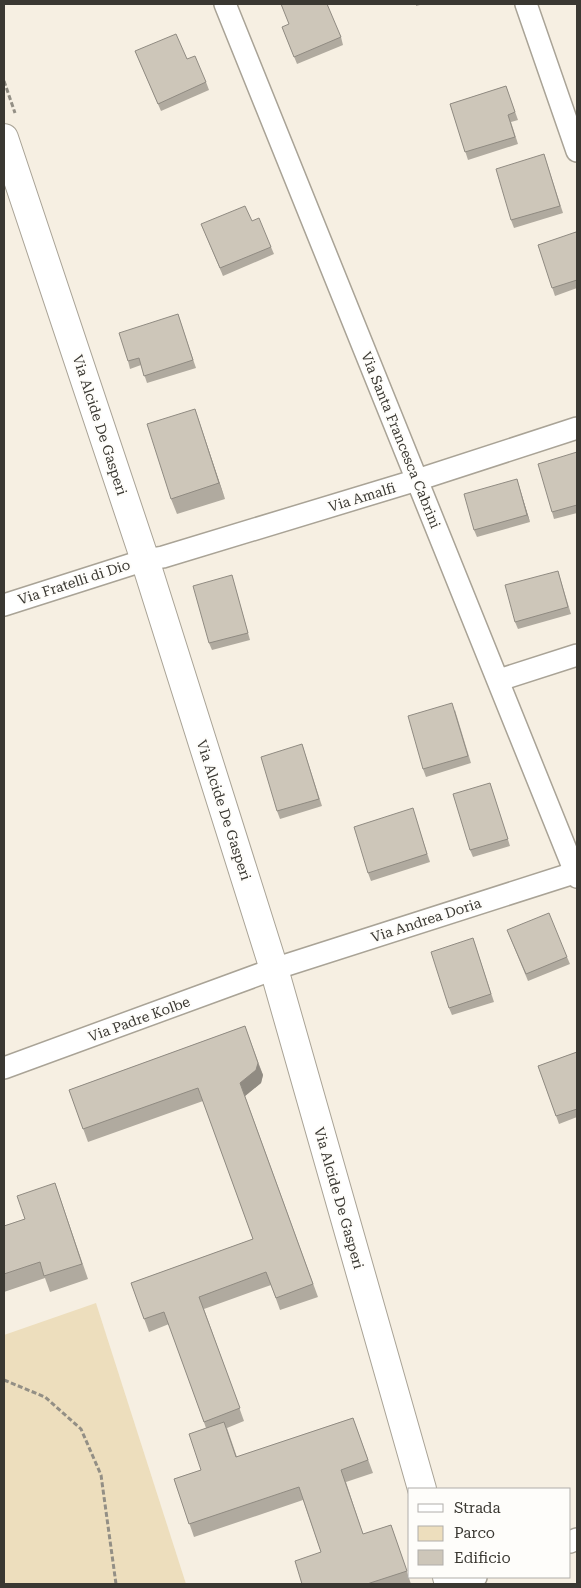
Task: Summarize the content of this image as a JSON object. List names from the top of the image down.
{
  "streets": {
    "street": [
      "Via Alcide De Gasperi",
      "Via Santa Francesca Cabrini",
      "Via Amalfi",
      "Via Fratelli di Dio",
      "Via Andrea Doria",
      "Via Padre Kolbe"
    ]
  },
  "crossings": [
    ["Via Alcide De Gasperi", "Via Amalfi"],
    ["Via Alcide De Gasperi", "Via Fratelli di Dio"],
    ["Via Alcide De Gasperi", "Via Andrea Doria"],
    ["Via Alcide De Gasperi", "Via Padre Kolbe"],
    ["Via Santa Francesca Cabrini", "Via Amalfi"],
    ["Via Santa Francesca Cabrini", "Via Andrea Doria"],
    ["Via Amalfi", "Via Fratelli di Dio"],
    ["Via Andrea Doria", "Via Padre Kolbe"]
  ],
  "legend": ["Strada", "Parco", "Edificio"]
}
